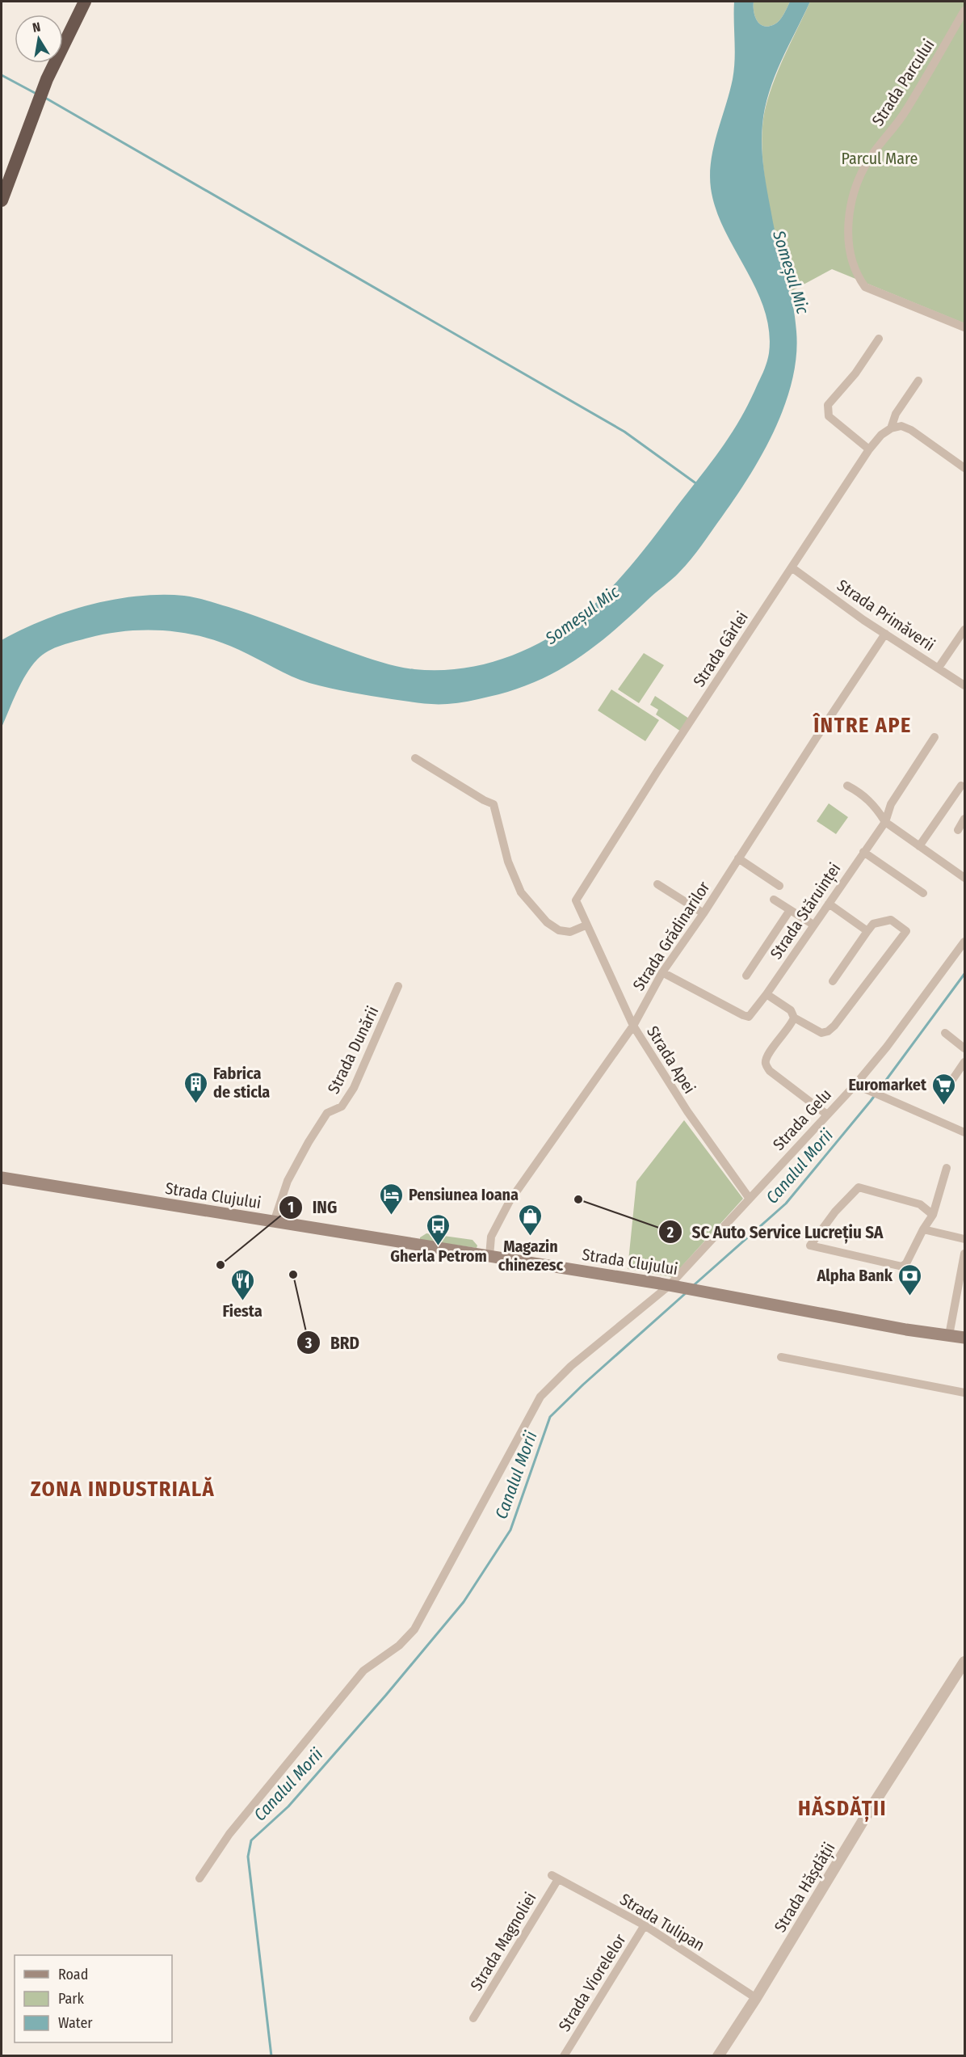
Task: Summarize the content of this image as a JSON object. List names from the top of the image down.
{
  "streets": {
    "main road": ["Strada Clujului"],
    "street": [
      "Strada Parcului",
      "Strada Primăverii",
      "Strada Gârlei",
      "Strada Stăruinței",
      "Strada Grădinarilor",
      "Strada Dunării",
      "Strada Apei",
      "Strada Gelu",
      "Strada Hășdății",
      "Strada Tulipan",
      "Strada Magnoliei",
      "Strada Viorelelor"
    ]
  },
  "crossings": [
    ["Strada Primăverii", "Strada Gârlei"],
    ["Strada Primăverii", "Strada Grădinarilor"],
    ["Strada Gârlei", "Strada Apei"],
    ["Strada Stăruinței", "Strada Grădinarilor"],
    ["Strada Grădinarilor", "Strada Apei"],
    ["Strada Grădinarilor", "Strada Clujului"],
    ["Strada Dunării", "Strada Clujului"],
    ["Strada Apei", "Strada Gelu"],
    ["Strada Gelu", "Strada Clujului"],
    ["Strada Hășdății", "Strada Tulipan"],
    ["Strada Tulipan", "Strada Magnoliei"],
    ["Strada Tulipan", "Strada Viorelelor"]
  ],
  "districts": ["ÎNTRE APE", "ZONA INDUSTRIALĂ", "HĂSDĂȚII"],
  "water": ["Someșul Mic", "Canalul Morii"],
  "parks": ["Parcul Mare"],
  "places": {
    "building": ["Fabrica de sticla"],
    "supermarket": ["Euromarket"],
    "other": ["SC Auto Service Lucrețiu SA", "ING", "BRD"],
    "hotel": ["Pensiunea Ioana"],
    "shop": ["Magazin chinezesc"],
    "bus stop": ["Gherla Petrom"],
    "bank": ["Alpha Bank"],
    "restaurant": ["Fiesta"]
  },
  "legend": ["Road", "Park", "Water"],
  "north": "top"
}
